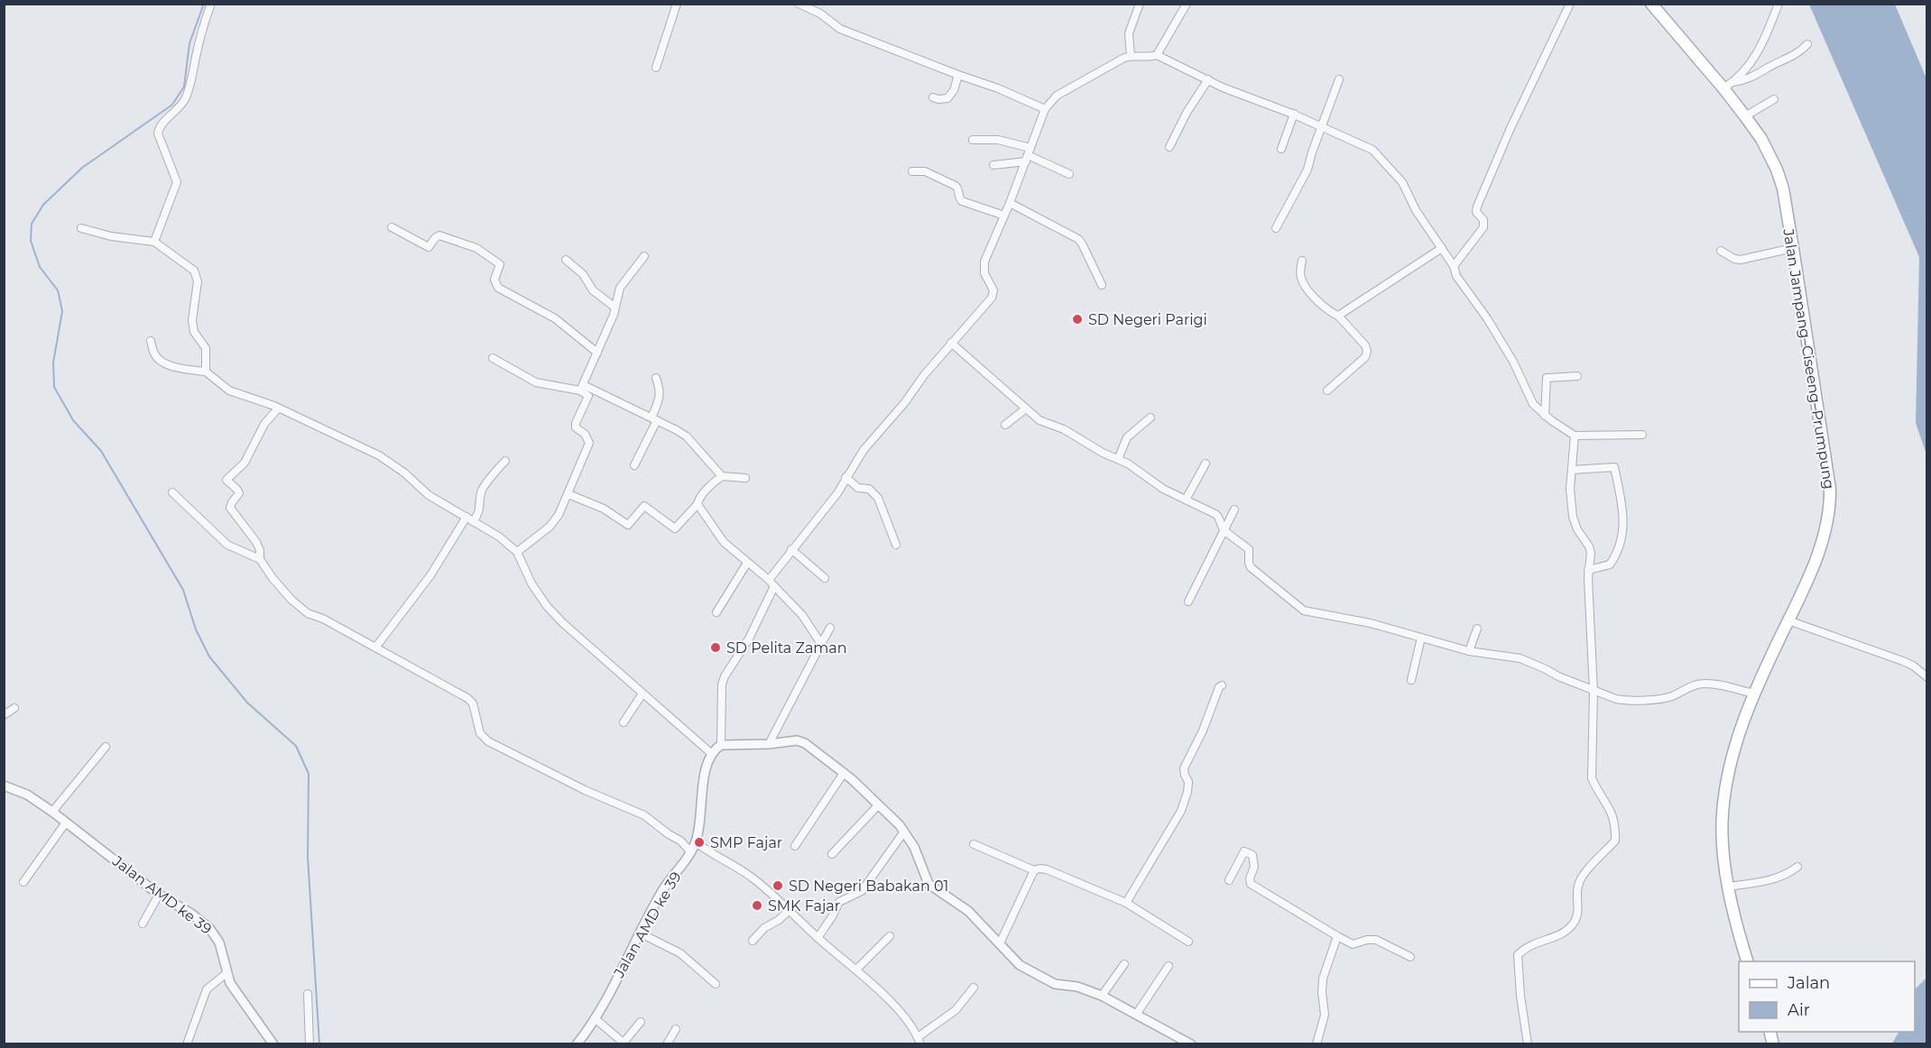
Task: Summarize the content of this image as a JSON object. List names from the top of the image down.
{
  "streets": {
    "main road": ["Jalan Jampang–Ciseeng–Prumpung"],
    "street": ["Jalan AMD ke 39"]
  },
  "places": [
    "SD Negeri Parigi",
    "SD Pelita Zaman",
    "SMP Fajar",
    "SD Negeri Babakan 01",
    "SMK Fajar"
  ],
  "legend": ["Jalan", "Air"]
}
